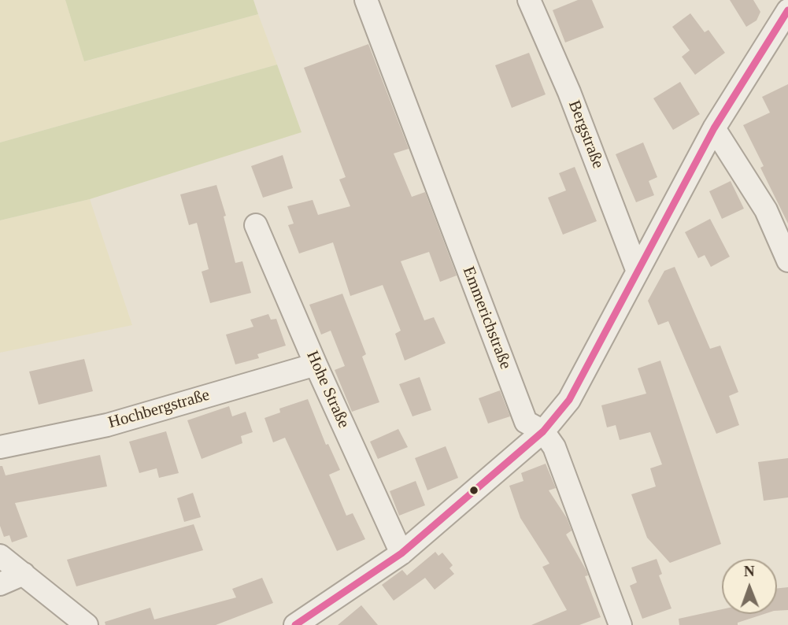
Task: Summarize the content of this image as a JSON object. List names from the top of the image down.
{
  "streets": {
    "street": [
      "Bergstraße",
      "Emmerichstraße",
      "Hohe Straße",
      "Hochbergstraße"
    ]
  },
  "crossings": [
    ["Hohe Straße", "Hochbergstraße"]
  ],
  "north": "top"
}
